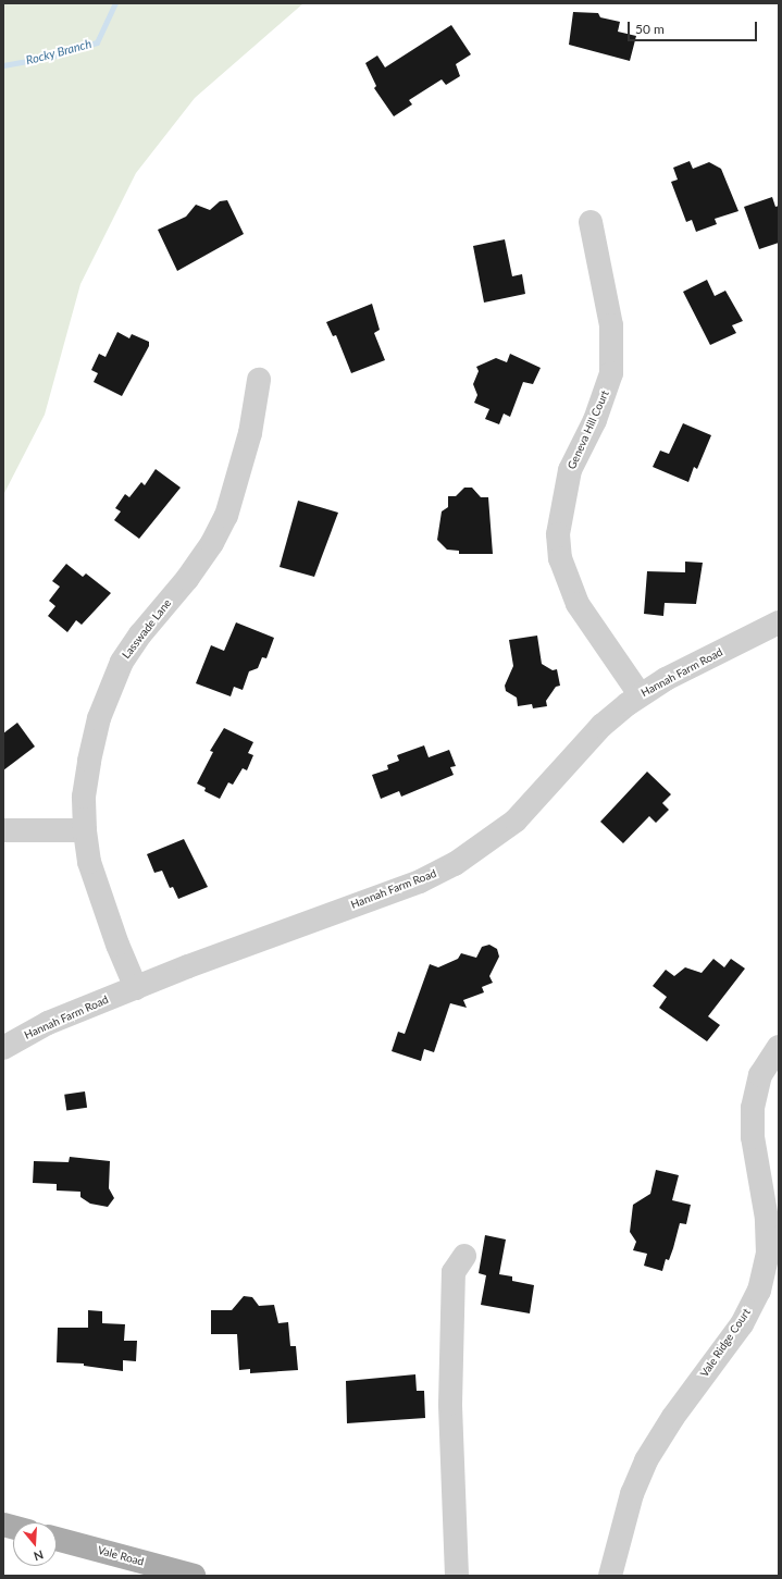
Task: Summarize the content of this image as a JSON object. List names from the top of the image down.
{
  "streets": {
    "main road": ["Vale Road"],
    "street": [
      "Geneva Hill Court",
      "Lasswade Lane",
      "Hannah Farm Road",
      "Vale Ridge Court"
    ]
  },
  "crossings": [
    ["Geneva Hill Court", "Hannah Farm Road"],
    ["Lasswade Lane", "Hannah Farm Road"]
  ],
  "water": ["Rocky Branch"],
  "scale_bar": "50 m",
  "north": "bottom"
}
